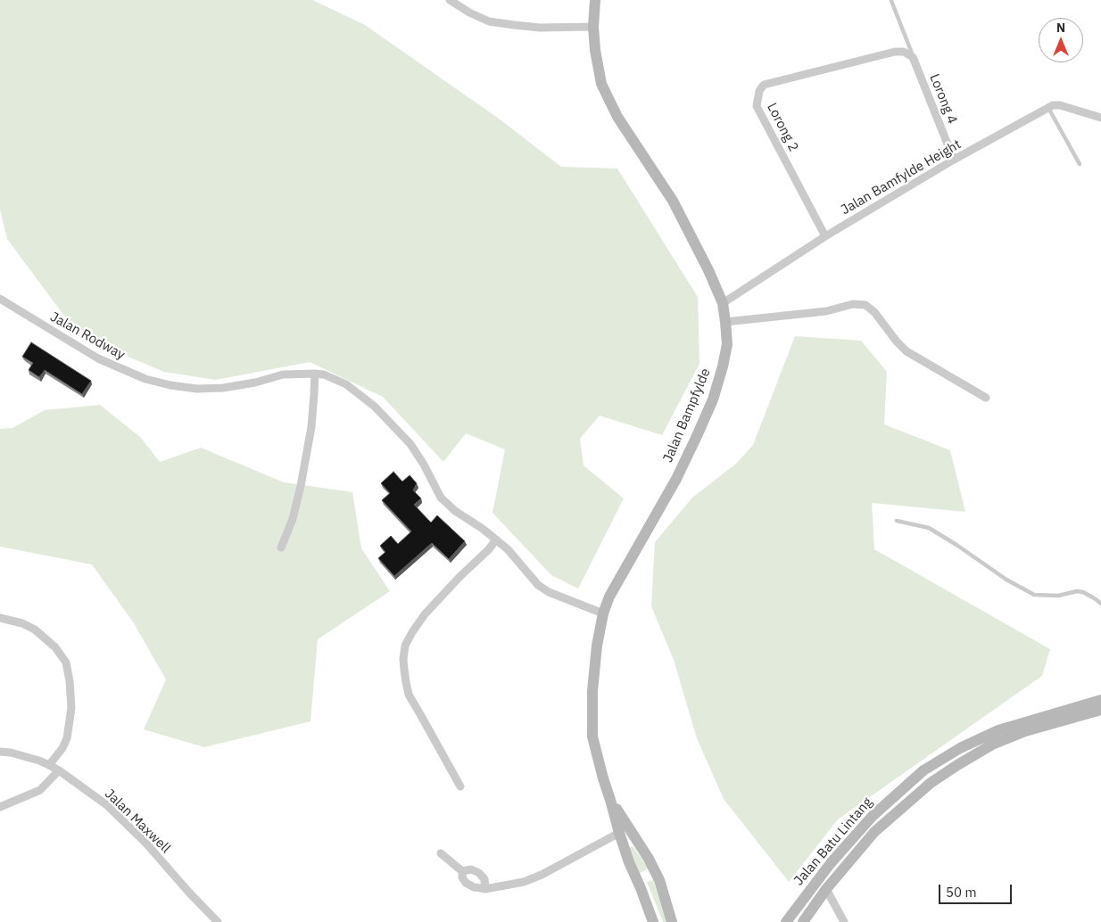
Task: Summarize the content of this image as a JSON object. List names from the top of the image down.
{
  "streets": {
    "street": [
      "Lorong 4",
      "Lorong 2",
      "Jalan Bamfylde Height",
      "Jalan Rodway",
      "Jalan Bampfylde",
      "Jalan Maxwell",
      "Jalan Batu Lintang"
    ]
  },
  "crossings": [
    ["Lorong 4", "Lorong 2"],
    ["Lorong 4", "Jalan Bamfylde Height"],
    ["Lorong 2", "Jalan Bamfylde Height"],
    ["Jalan Bamfylde Height", "Jalan Bampfylde"],
    ["Jalan Rodway", "Jalan Bampfylde"]
  ],
  "scale_bar": "50 m",
  "north": "top"
}
